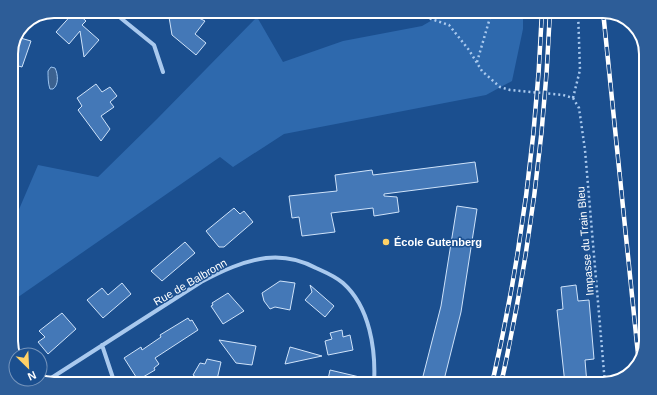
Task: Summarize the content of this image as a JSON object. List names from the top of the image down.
{
  "streets": {
    "street": ["Rue de Balbronn"],
    "path": ["Impasse du Train Bleu"]
  },
  "places": ["École Gutenberg"],
  "north": "bottom right"
}
